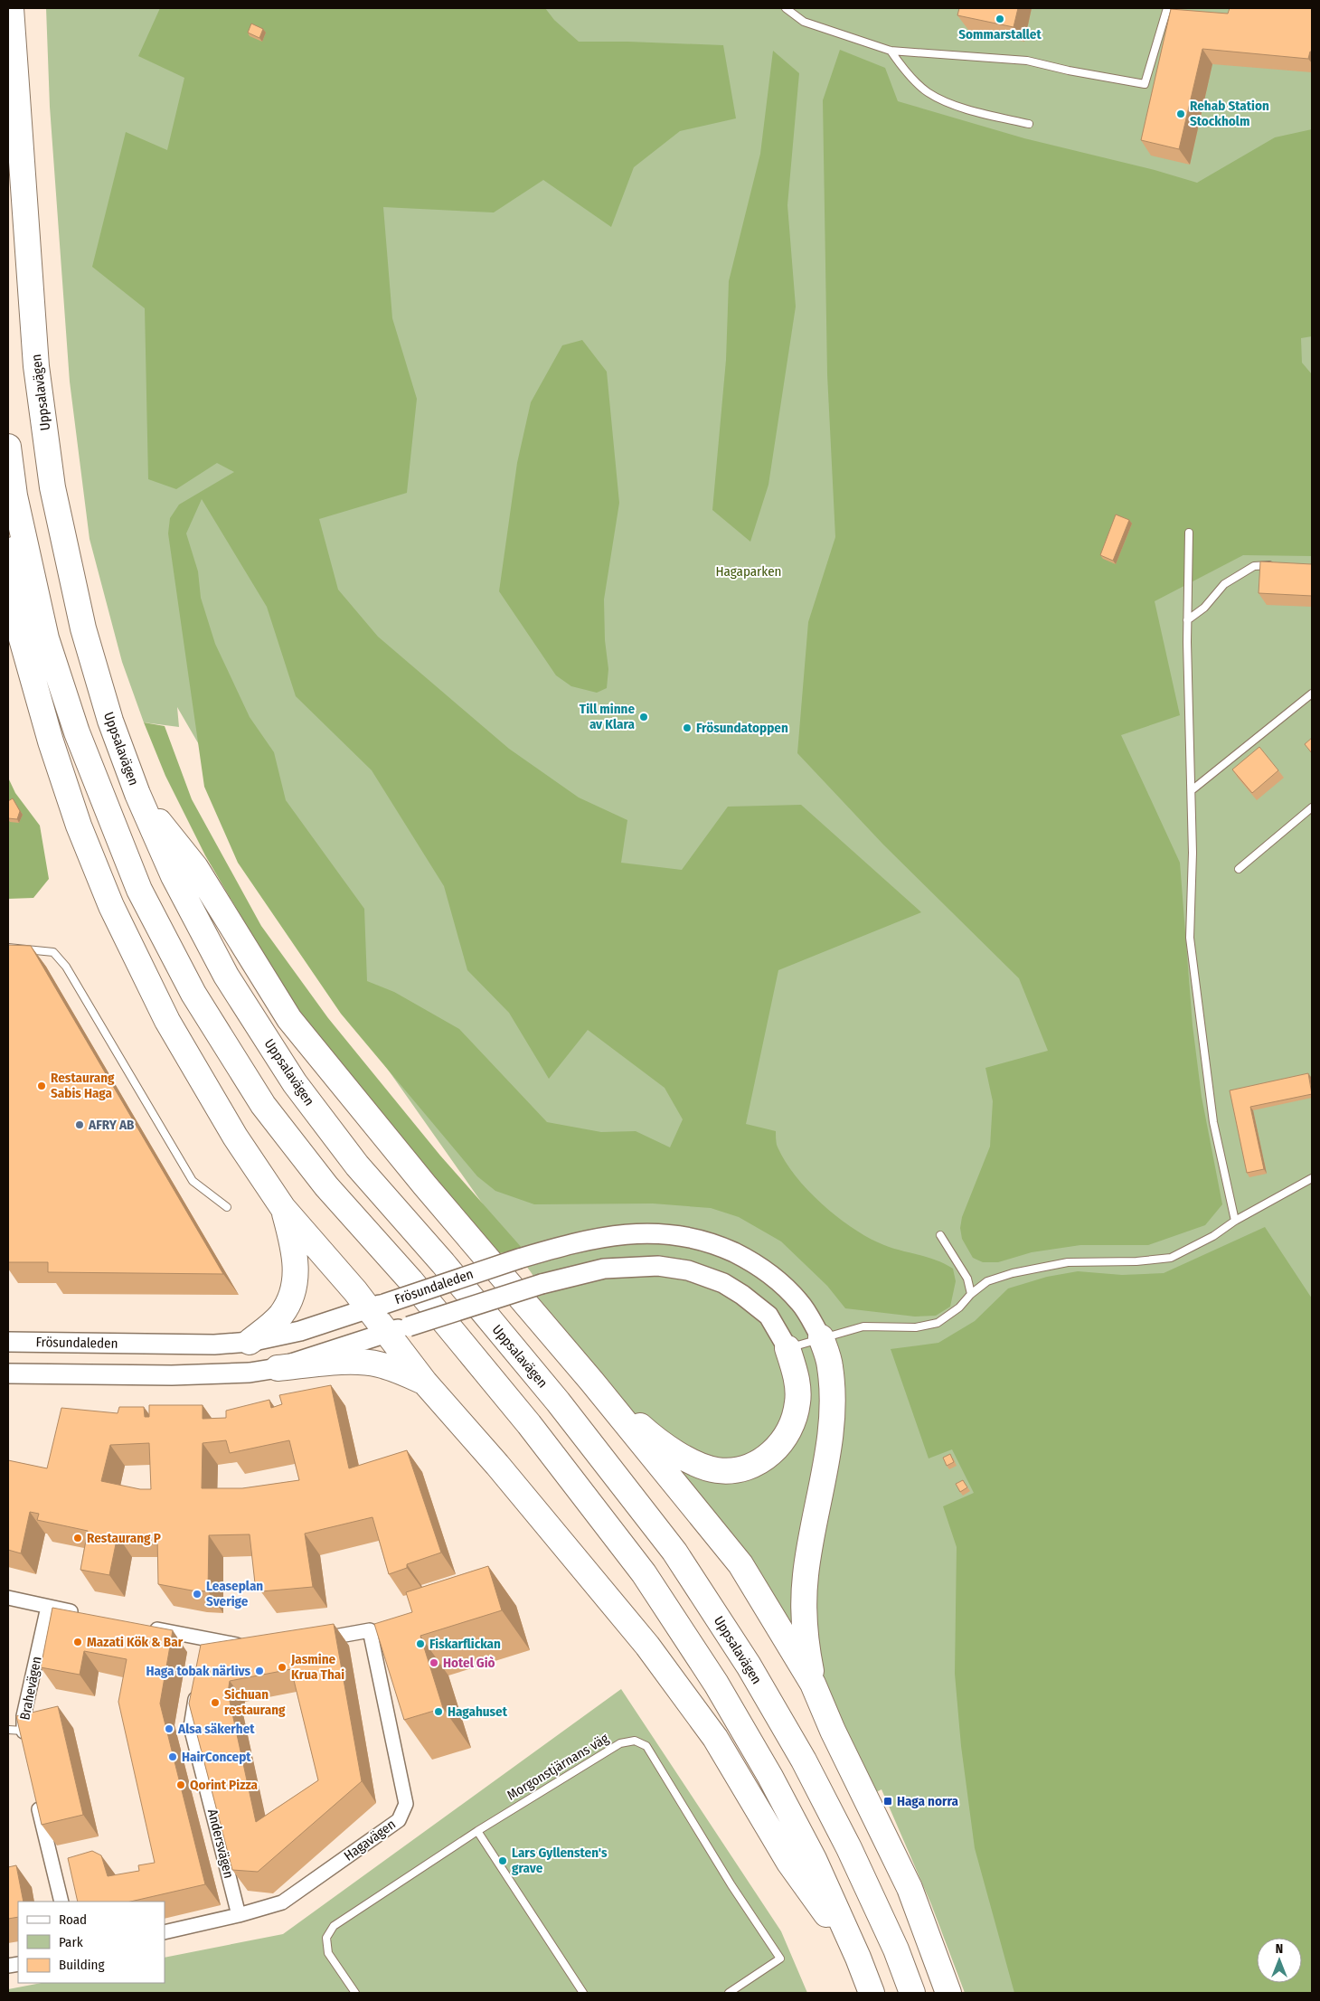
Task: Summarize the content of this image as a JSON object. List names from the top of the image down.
{
  "streets": {
    "highway": ["Uppsalavägen"],
    "main road": ["Frösundaleden"],
    "street": ["Brahevägen", "Hagavägen", "Andersvägen"],
    "lane": ["Morgonstjärnans väg"]
  },
  "crossings": [
    ["Hagavägen", "Andersvägen"]
  ],
  "parks": ["Hagaparken"],
  "places": {
    "other": [
      "Sommarstallet",
      "Rehab Station Stockholm",
      "Till minne av Klara",
      "Frösundatoppen",
      "Restaurang Sabis Haga",
      "AFRY AB",
      "Restaurang P",
      "Leaseplan Sverige",
      "Mazati Kök & Bar",
      "Fiskarflickan",
      "Hotel Giò",
      "Jasmine Krua Thai",
      "Haga tobak närlivs",
      "Sichuan restaurang",
      "Hagahuset",
      "Alsa säkerhet",
      "HairConcept",
      "Qorint Pizza",
      "Lars Gyllensten's grave"
    ],
    "transit": ["Haga norra"]
  },
  "legend": ["Road", "Park", "Building"],
  "north": "top"
}
